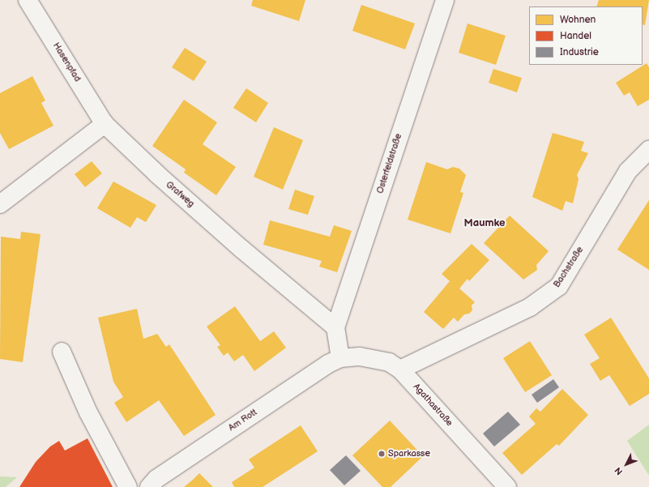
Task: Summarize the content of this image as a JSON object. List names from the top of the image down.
{
  "streets": {
    "street": [
      "Hasenpfad",
      "Osterfeldstraße",
      "Grafweg",
      "Bachstraße",
      "Agathastraße",
      "Am Rott"
    ]
  },
  "crossings": [
    ["Hasenpfad", "Grafweg"],
    ["Osterfeldstraße", "Grafweg"],
    ["Bachstraße", "Agathastraße"],
    ["Agathastraße", "Am Rott"]
  ],
  "districts": ["Maumke"],
  "places": ["Sparkasse"],
  "legend": ["Wohnen", "Handel", "Industrie"],
  "north": "bottom left"
}
